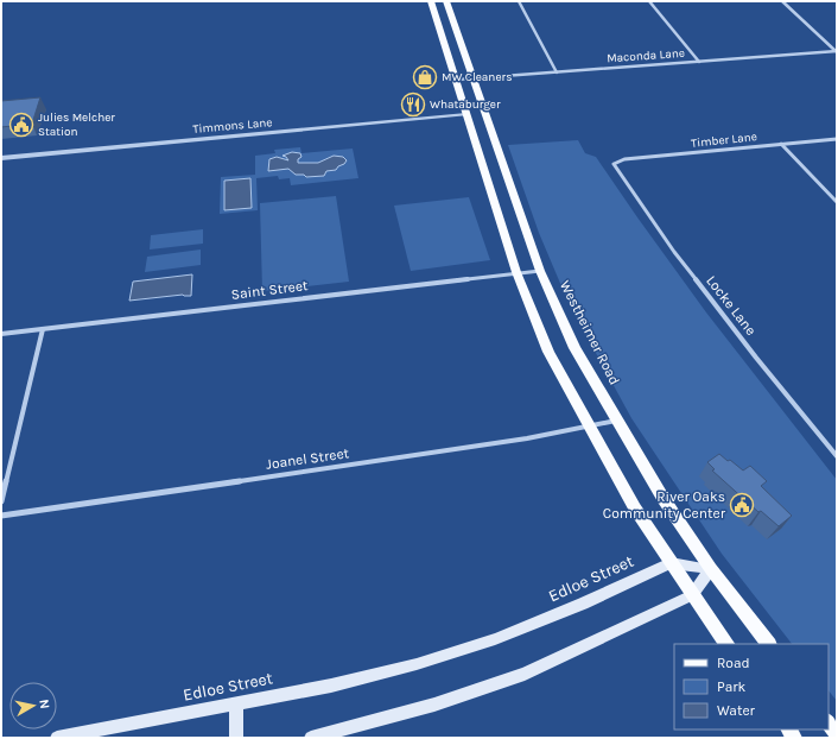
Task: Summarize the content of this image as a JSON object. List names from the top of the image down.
{
  "streets": {
    "main road": ["Westheimer Road", "Edloe Street"],
    "street": [
      "Maconda Lane",
      "Timmons Lane",
      "Timber Lane",
      "Saint Street",
      "Locke Lane",
      "Joanel Street"
    ]
  },
  "crossings": [
    ["Maconda Lane", "Westheimer Road"],
    ["Timmons Lane", "Westheimer Road"],
    ["Timber Lane", "Locke Lane"],
    ["Saint Street", "Westheimer Road"],
    ["Westheimer Road", "Joanel Street"],
    ["Westheimer Road", "Edloe Street"]
  ],
  "places": {
    "shop": ["MW Cleaners"],
    "restaurant": ["Whataburger"],
    "public building": ["Julies Melcher Station", "River Oaks Community Center"]
  },
  "legend": ["Road", "Park", "Water"],
  "north": "right"
}
